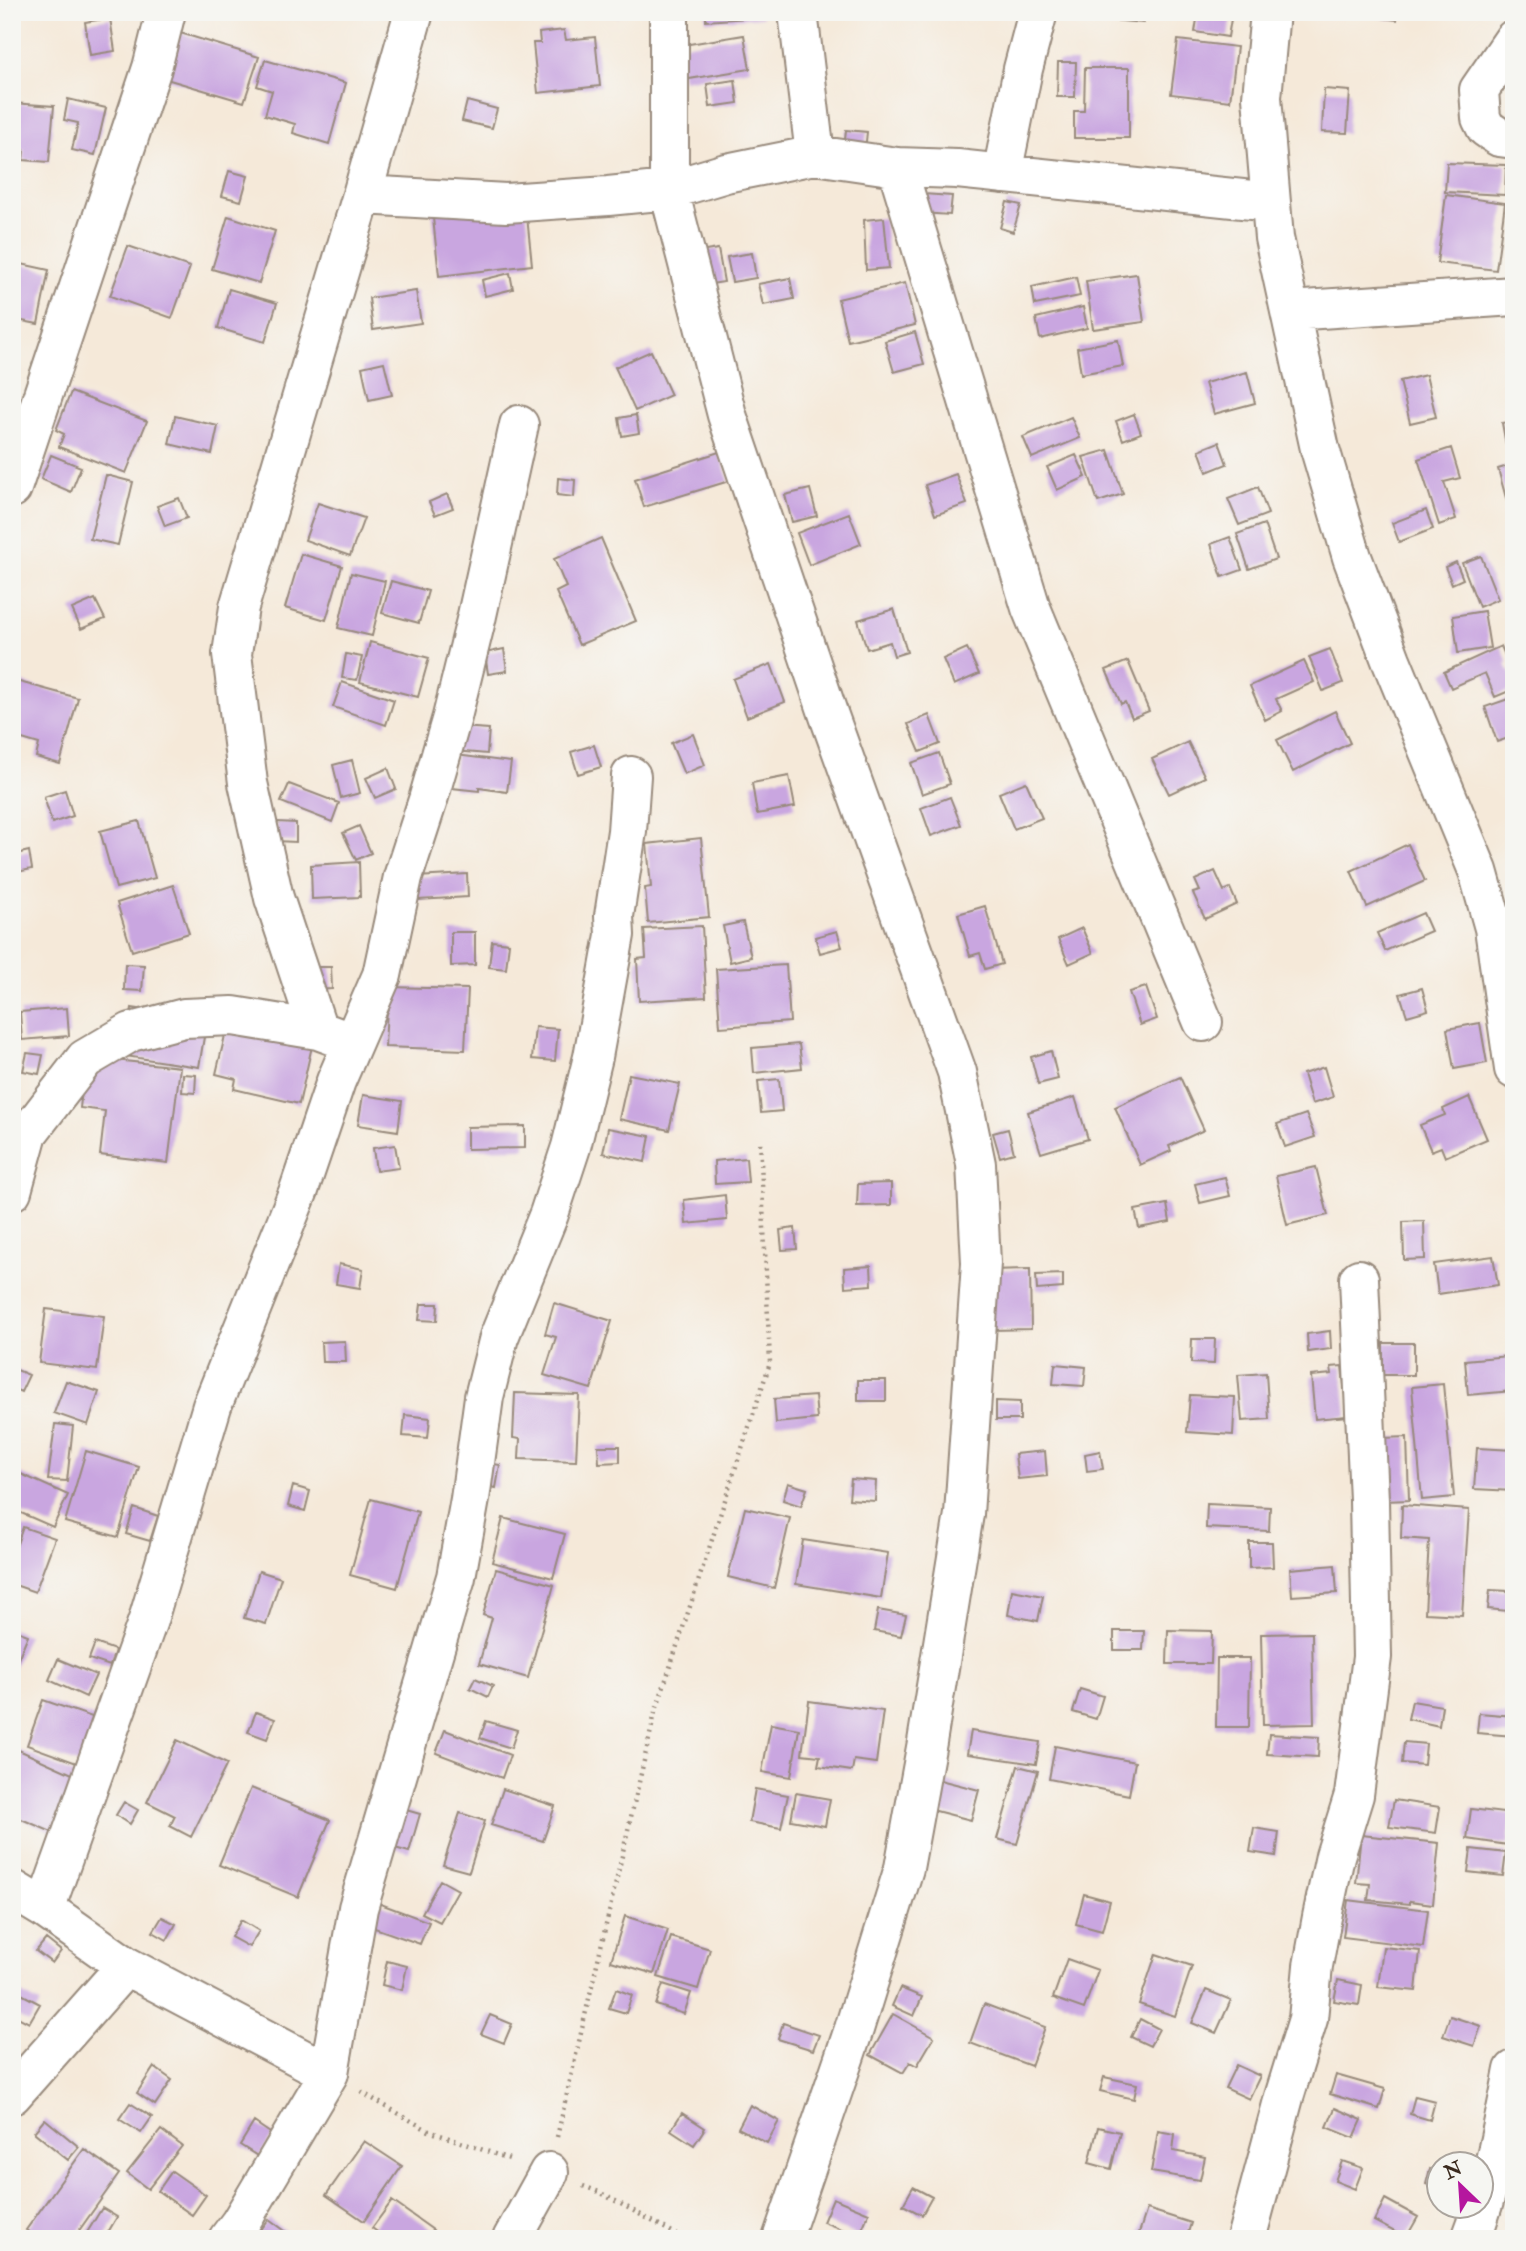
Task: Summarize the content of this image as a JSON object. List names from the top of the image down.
{
  "north": "top left"
}
